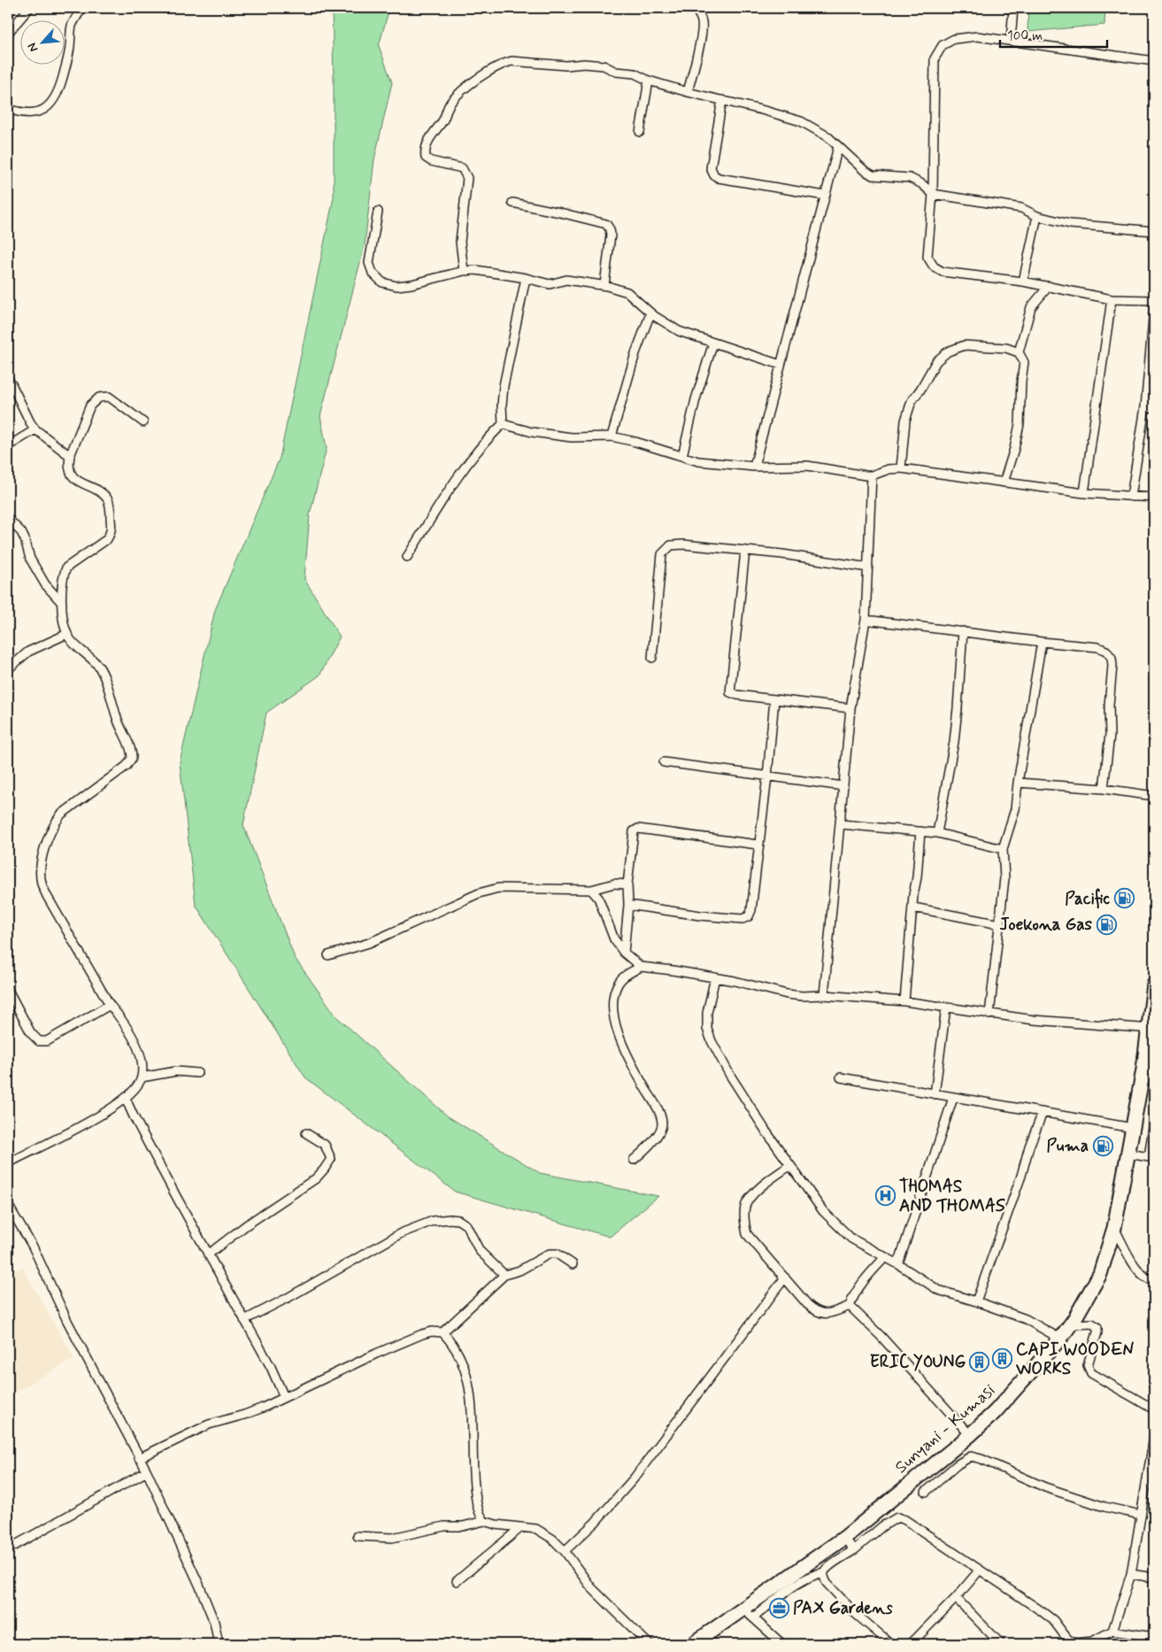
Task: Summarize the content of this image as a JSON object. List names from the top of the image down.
{
  "streets": {
    "main road": ["Sunyani - Kumasi"]
  },
  "places": {
    "fuel station": ["Pacific", "Joekona Gas", "Puma"],
    "hospital": ["THOMAS AND THOMAS"],
    "building": ["CAPI WOODEN WORKS", "ERIC YOUNG"],
    "office": ["PAX Gardens"]
  },
  "scale_bar": "100 m",
  "north": "bottom left"
}
